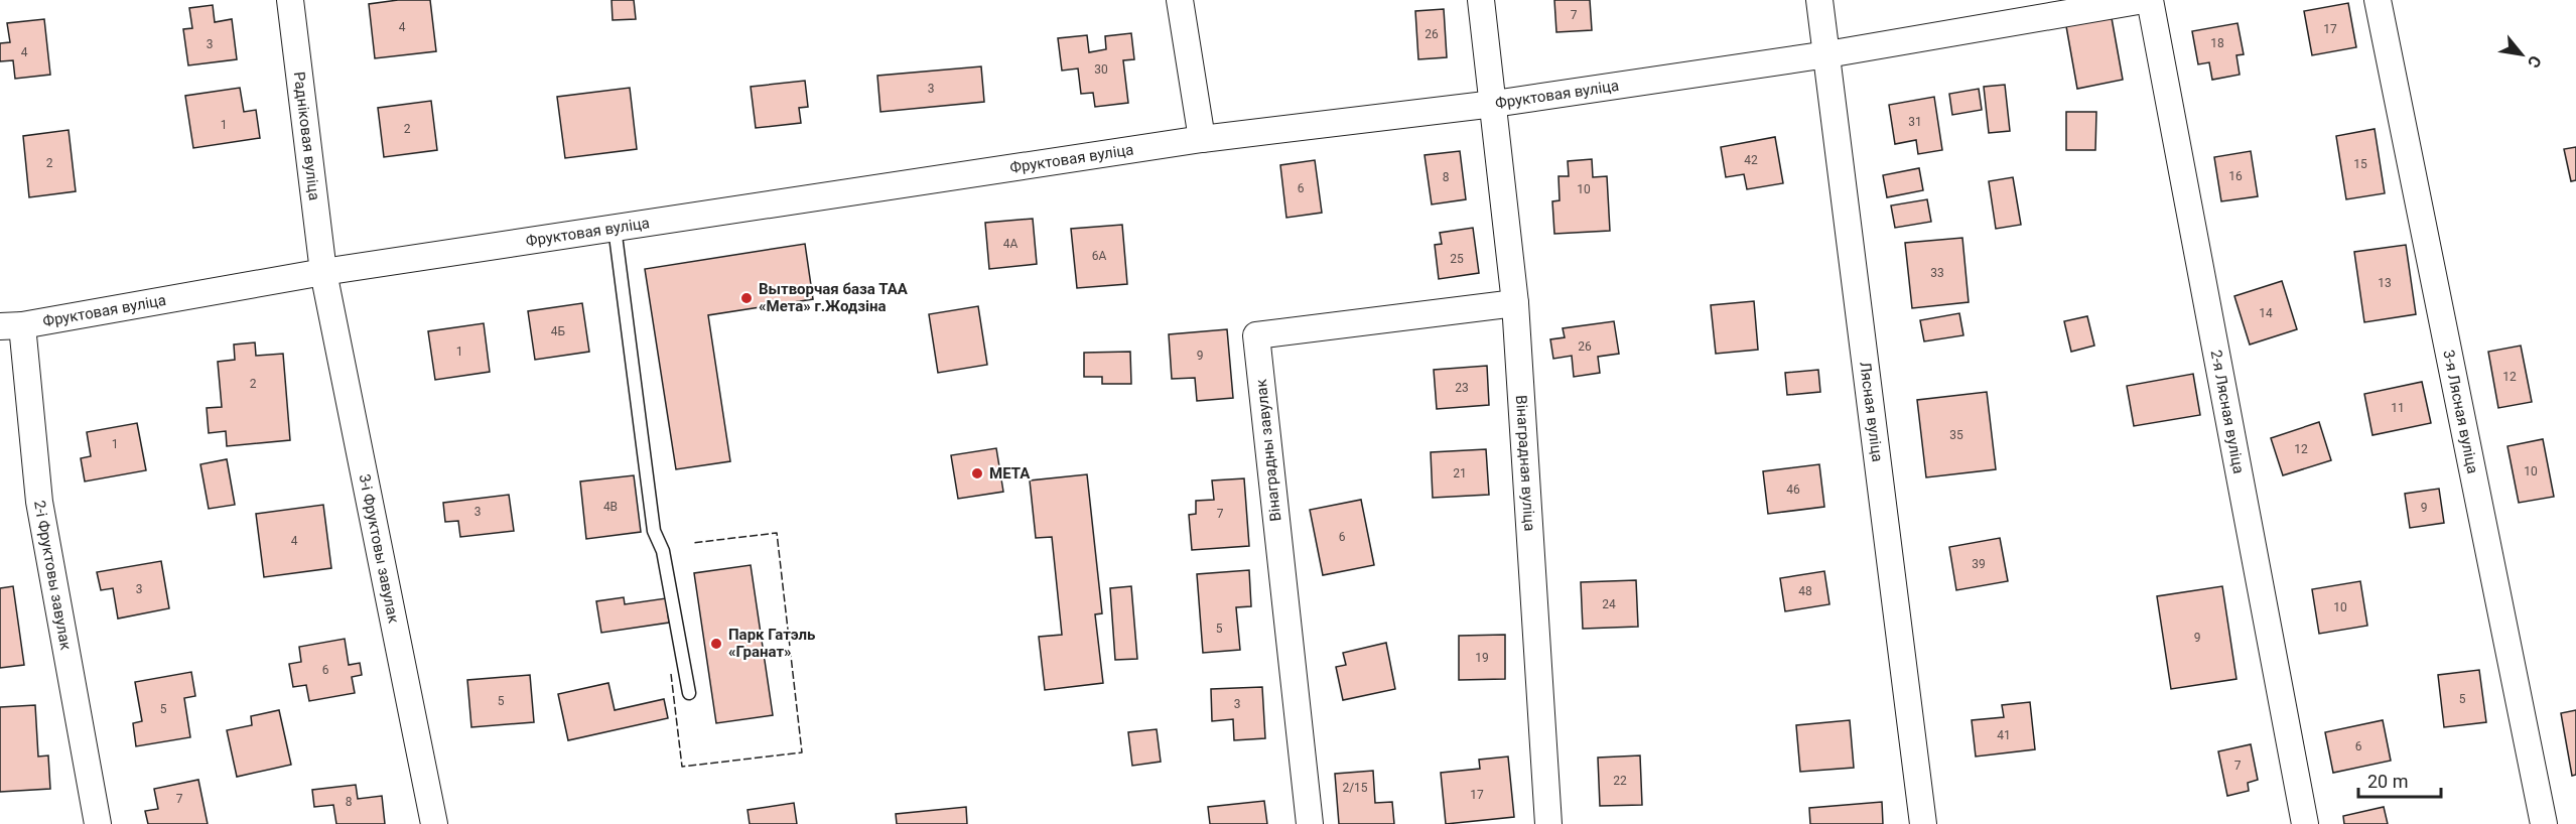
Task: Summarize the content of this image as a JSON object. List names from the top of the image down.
{
  "streets": {
    "street": [
      "Фруктовая вуліца",
      "Радніковая вуліца",
      "Лясная вуліца",
      "2-я Лясная вуліца",
      "3-я Лясная вуліца",
      "Вінаградны завулак",
      "Вінаградная вуліца",
      "3-і Фруктовы завулак",
      "2-і Фруктовы завулак"
    ]
  },
  "crossings": [
    ["Фруктовая вуліца", "Радніковая вуліца"],
    ["Фруктовая вуліца", "Лясная вуліца"],
    ["Фруктовая вуліца", "Вінаградная вуліца"],
    ["Фруктовая вуліца", "3-і Фруктовы завулак"],
    ["Фруктовая вуліца", "2-і Фруктовы завулак"],
    ["Радніковая вуліца", "3-і Фруктовы завулак"],
    ["Вінаградны завулак", "Вінаградная вуліца"]
  ],
  "places": ["Вытворчая база ТАА «Мета» г.Жодзіна", "МЕТА", "Парк Гатэль «Гранат»"],
  "house_numbers": [
    "7",
    "4",
    "17",
    "26",
    "18",
    "3",
    "4",
    "30",
    "3",
    "31",
    "1",
    "2",
    "42",
    "2",
    "15",
    "16",
    "8",
    "6",
    "10",
    "4А",
    "6А",
    "25",
    "33",
    "13",
    "14",
    "4Б",
    "26",
    "1",
    "9",
    "12",
    "2",
    "23",
    "11",
    "35",
    "1",
    "12",
    "10",
    "21",
    "46",
    "4В",
    "9",
    "3",
    "7",
    "6",
    "4",
    "39",
    "3",
    "48",
    "24",
    "10",
    "5",
    "9",
    "19",
    "6",
    "5",
    "5",
    "3",
    "5",
    "41",
    "6",
    "7",
    "22",
    "2/15",
    "17",
    "7",
    "8"
  ],
  "scale_bar": "20 m",
  "north": "bottom right"
}
